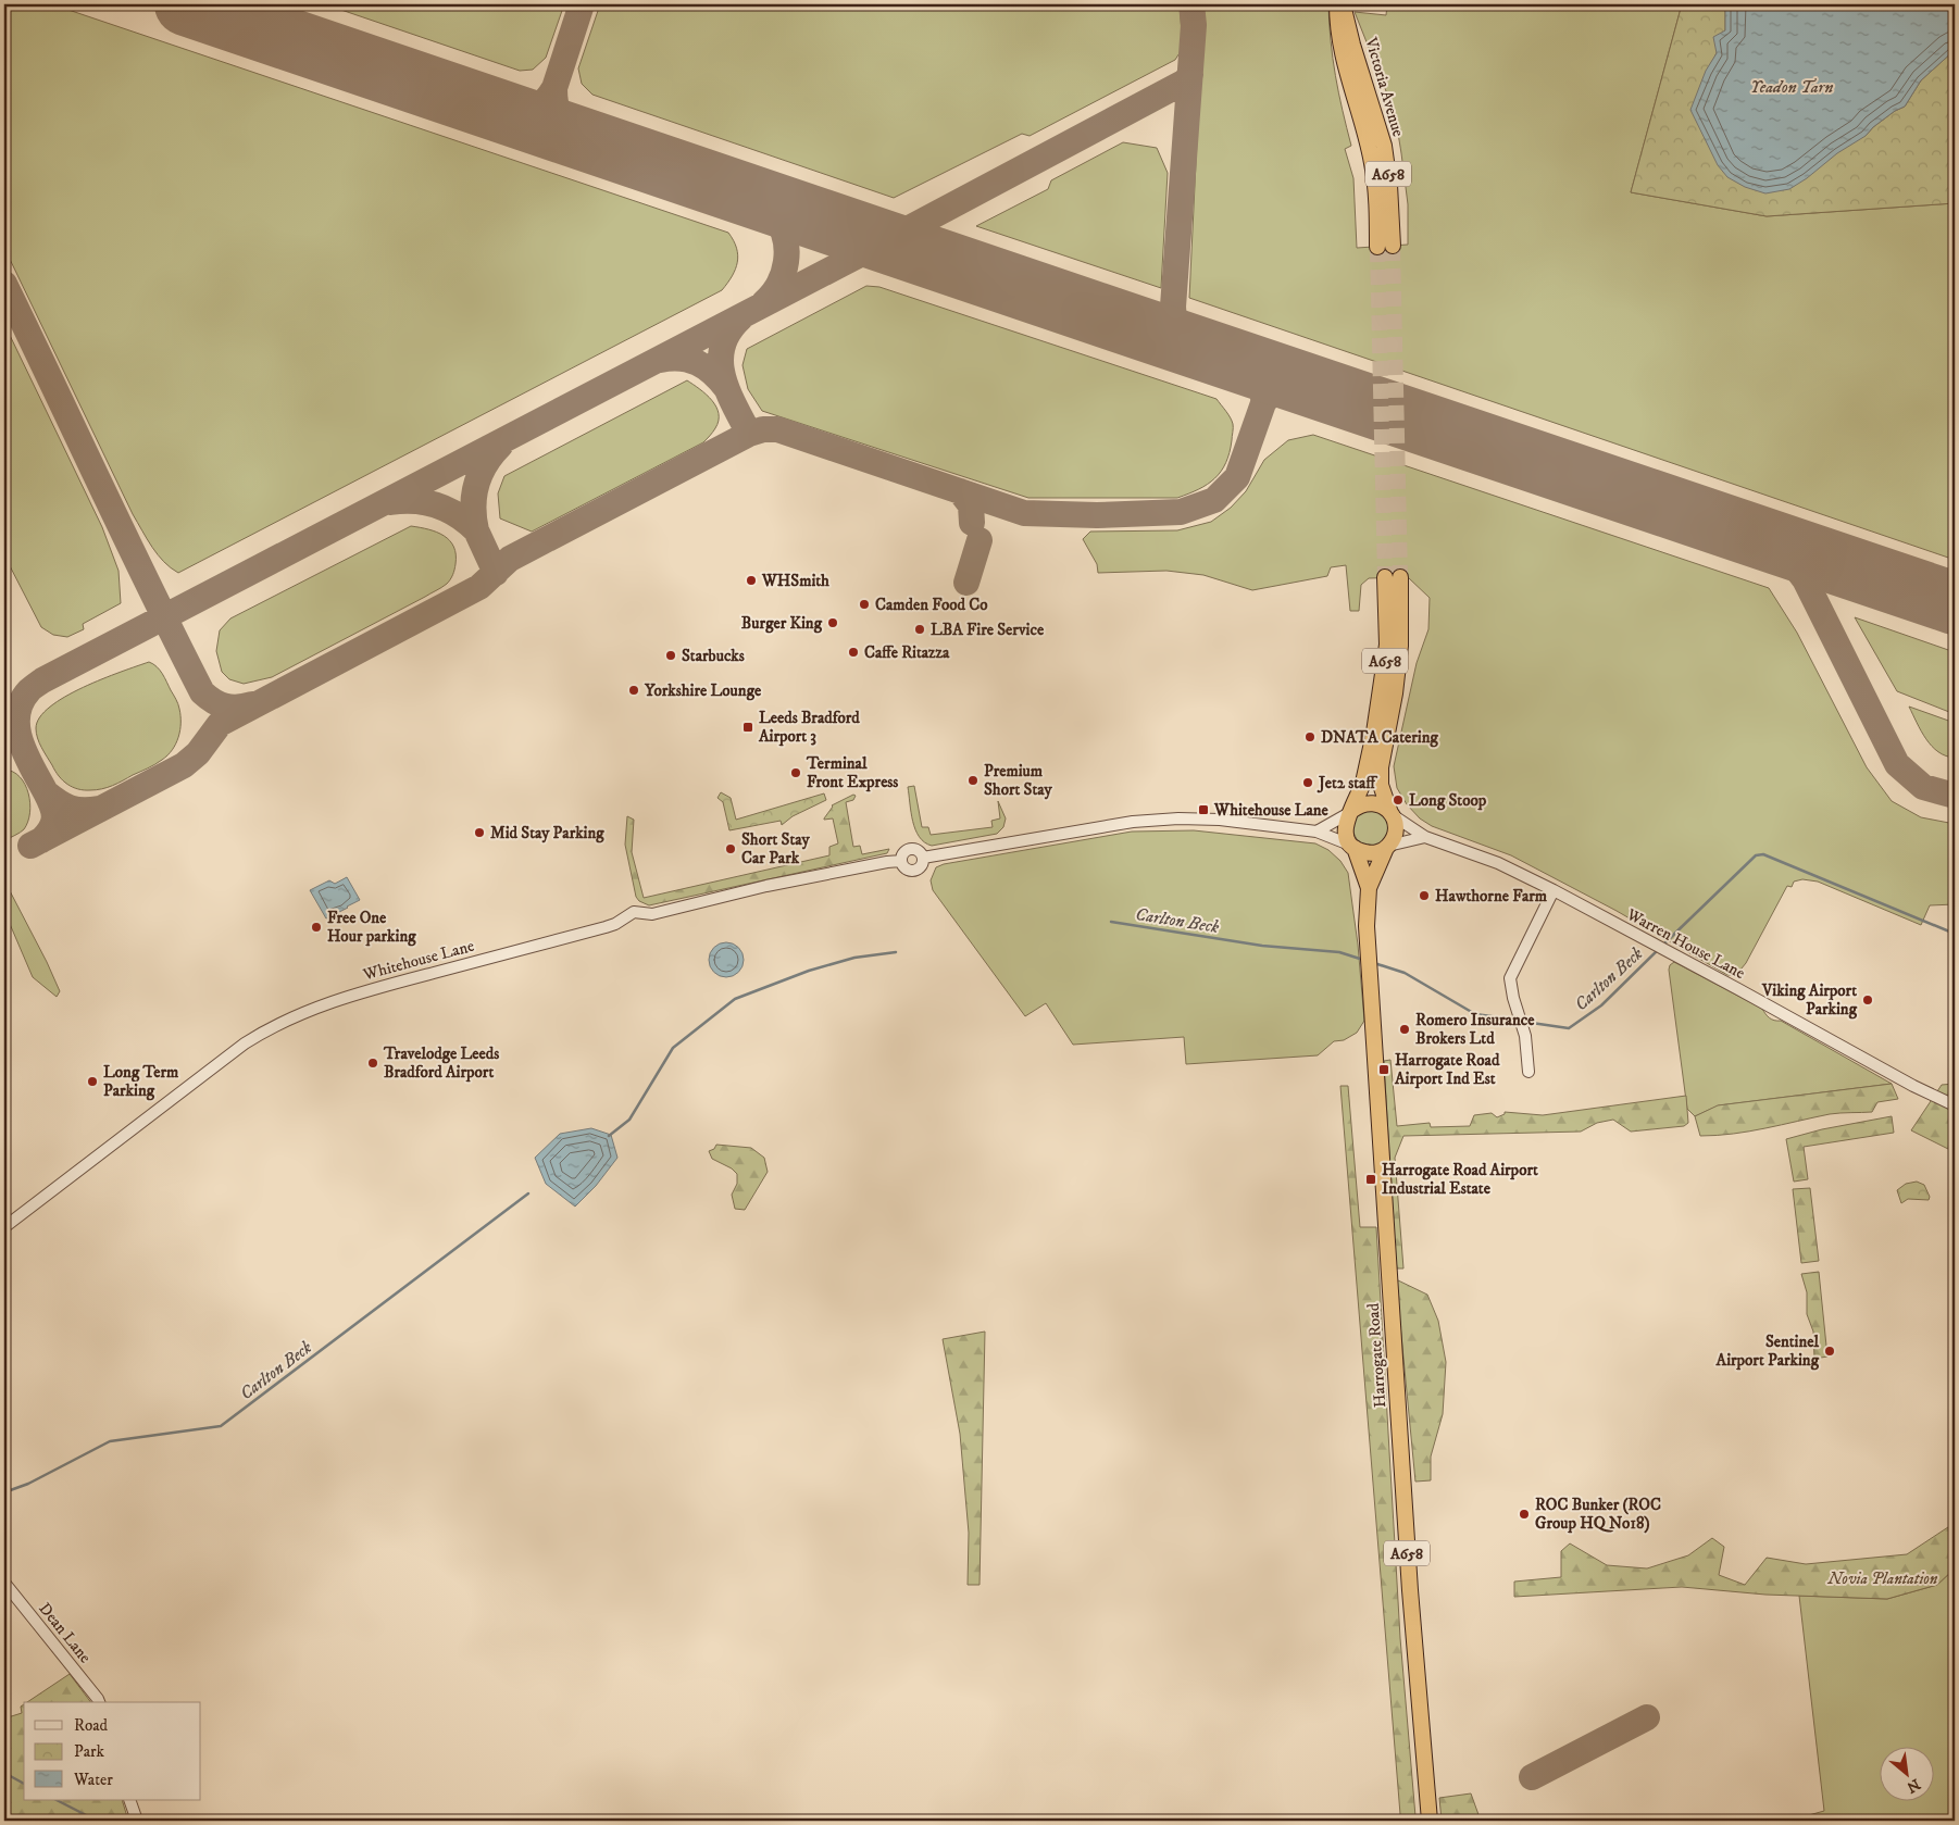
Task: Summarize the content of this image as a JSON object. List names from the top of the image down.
{
  "streets": {
    "highway": ["Victoria Avenue", "A658", "Harrogate Road"],
    "street": ["Warren House Lane", "Whitehouse Lane", "Dean Lane"]
  },
  "crossings": [
    ["A658", "Warren House Lane"],
    ["A658", "Harrogate Road"],
    ["Warren House Lane", "Harrogate Road"]
  ],
  "water": ["Yeadon Tarn", "Carlton Beck"],
  "parks": ["Novia Plantation"],
  "places": {
    "other": [
      "WHSmith",
      "Camden Food Co",
      "Burger King",
      "LBA Fire Service",
      "Caffe Ritazza",
      "Starbucks",
      "Yorkshire Lounge",
      "DNATA Catering",
      "Terminal Front Express",
      "Premium Short Stay",
      "Jet2 staff",
      "Long Stoop",
      "Mid Stay Parking",
      "Short Stay Car Park",
      "Hawthorne Farm",
      "Free One Hour parking",
      "Viking Airport Parking",
      "Romero Insurance Brokers Ltd",
      "Travelodge Leeds Bradford Airport",
      "Long Term Parking",
      "Sentinel Airport Parking",
      "ROC Bunker (ROC Group HQ No18)"
    ],
    "transit": [
      "Leeds Bradford Airport 3",
      "Whitehouse Lane",
      "Harrogate Road Airport Ind Est",
      "Harrogate Road Airport Industrial Estate"
    ]
  },
  "legend": ["Road", "Park", "Water"],
  "north": "bottom right"
}
